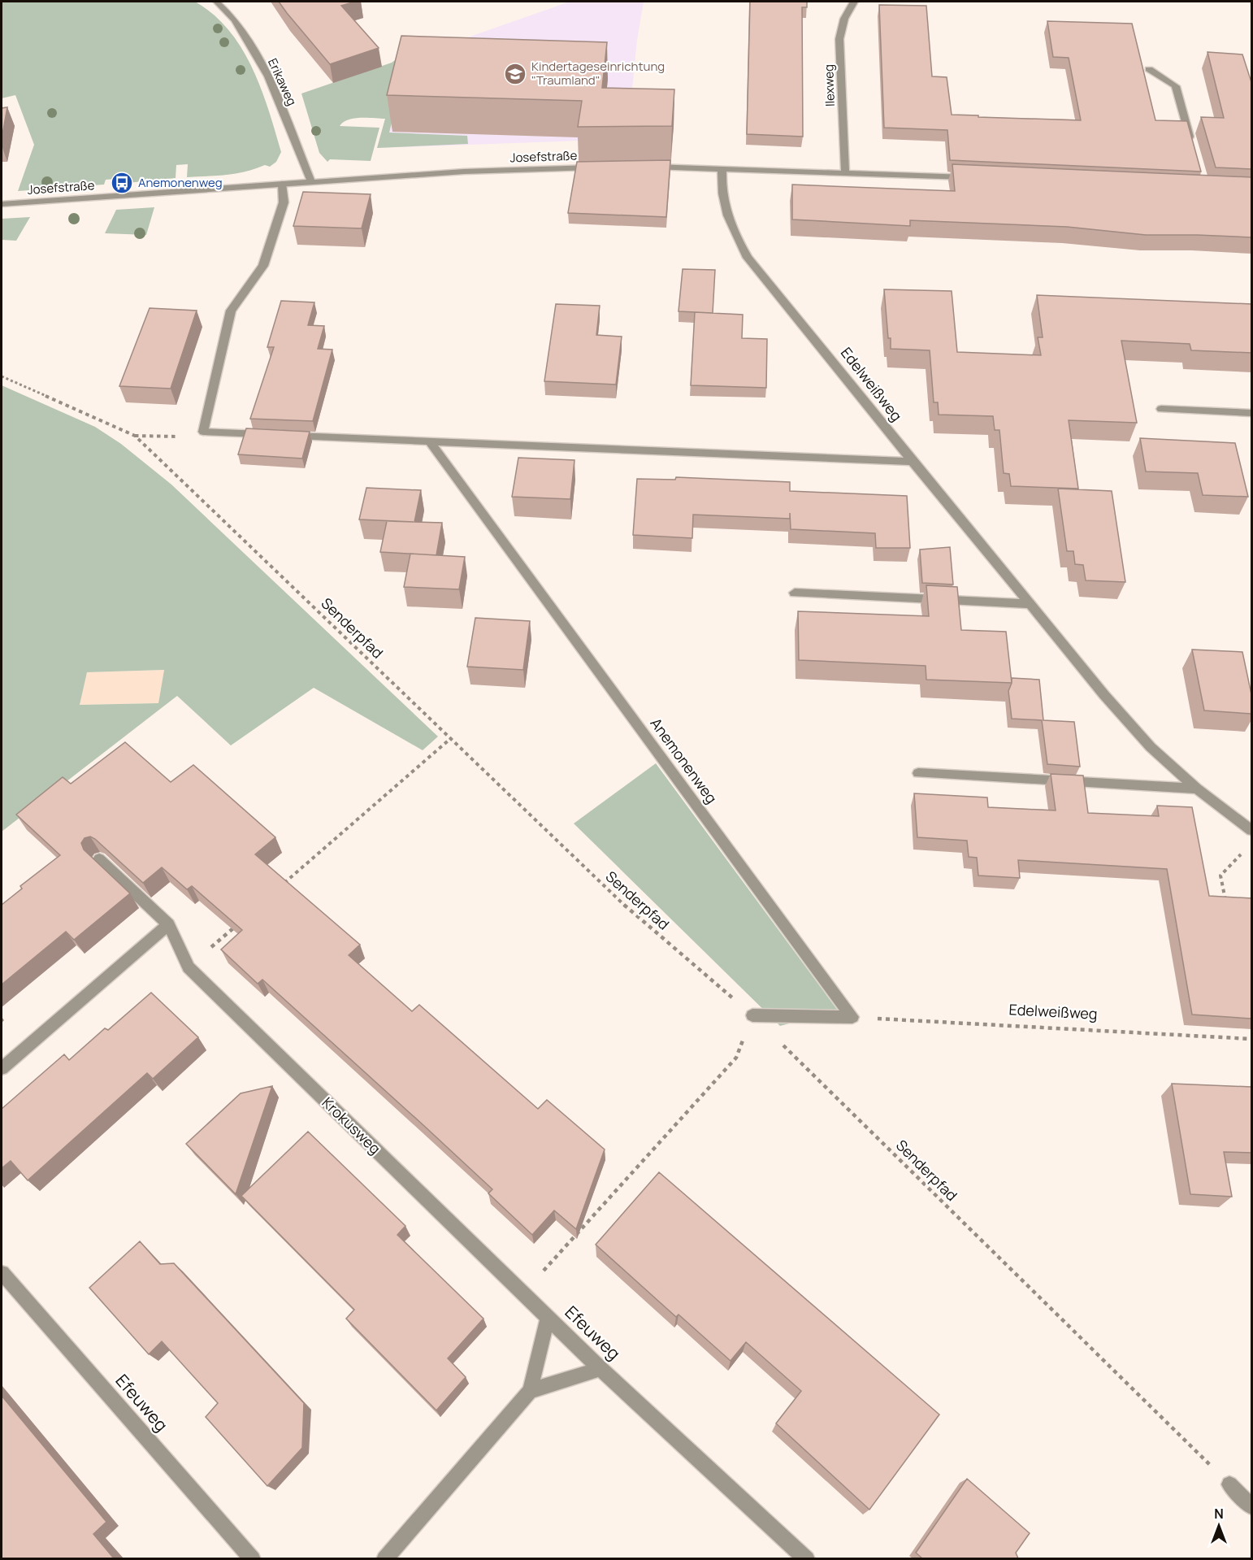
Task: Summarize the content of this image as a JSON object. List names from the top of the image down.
{
  "streets": {
    "street": [
      "Erikaweg",
      "Ilexweg",
      "Josefstraße",
      "Edelweißweg",
      "Anemonenweg",
      "Krokusweg",
      "Efeuweg"
    ],
    "path": ["Senderpfad"]
  },
  "crossings": [
    ["Erikaweg", "Josefstraße"],
    ["Edelweißweg", "Anemonenweg"],
    ["Krokusweg", "Efeuweg"]
  ],
  "places": {
    "school or university": ["Kindertageseinrichtung \"Traumland\""],
    "bus stop": ["Anemonenweg"]
  },
  "north": "top"
}
